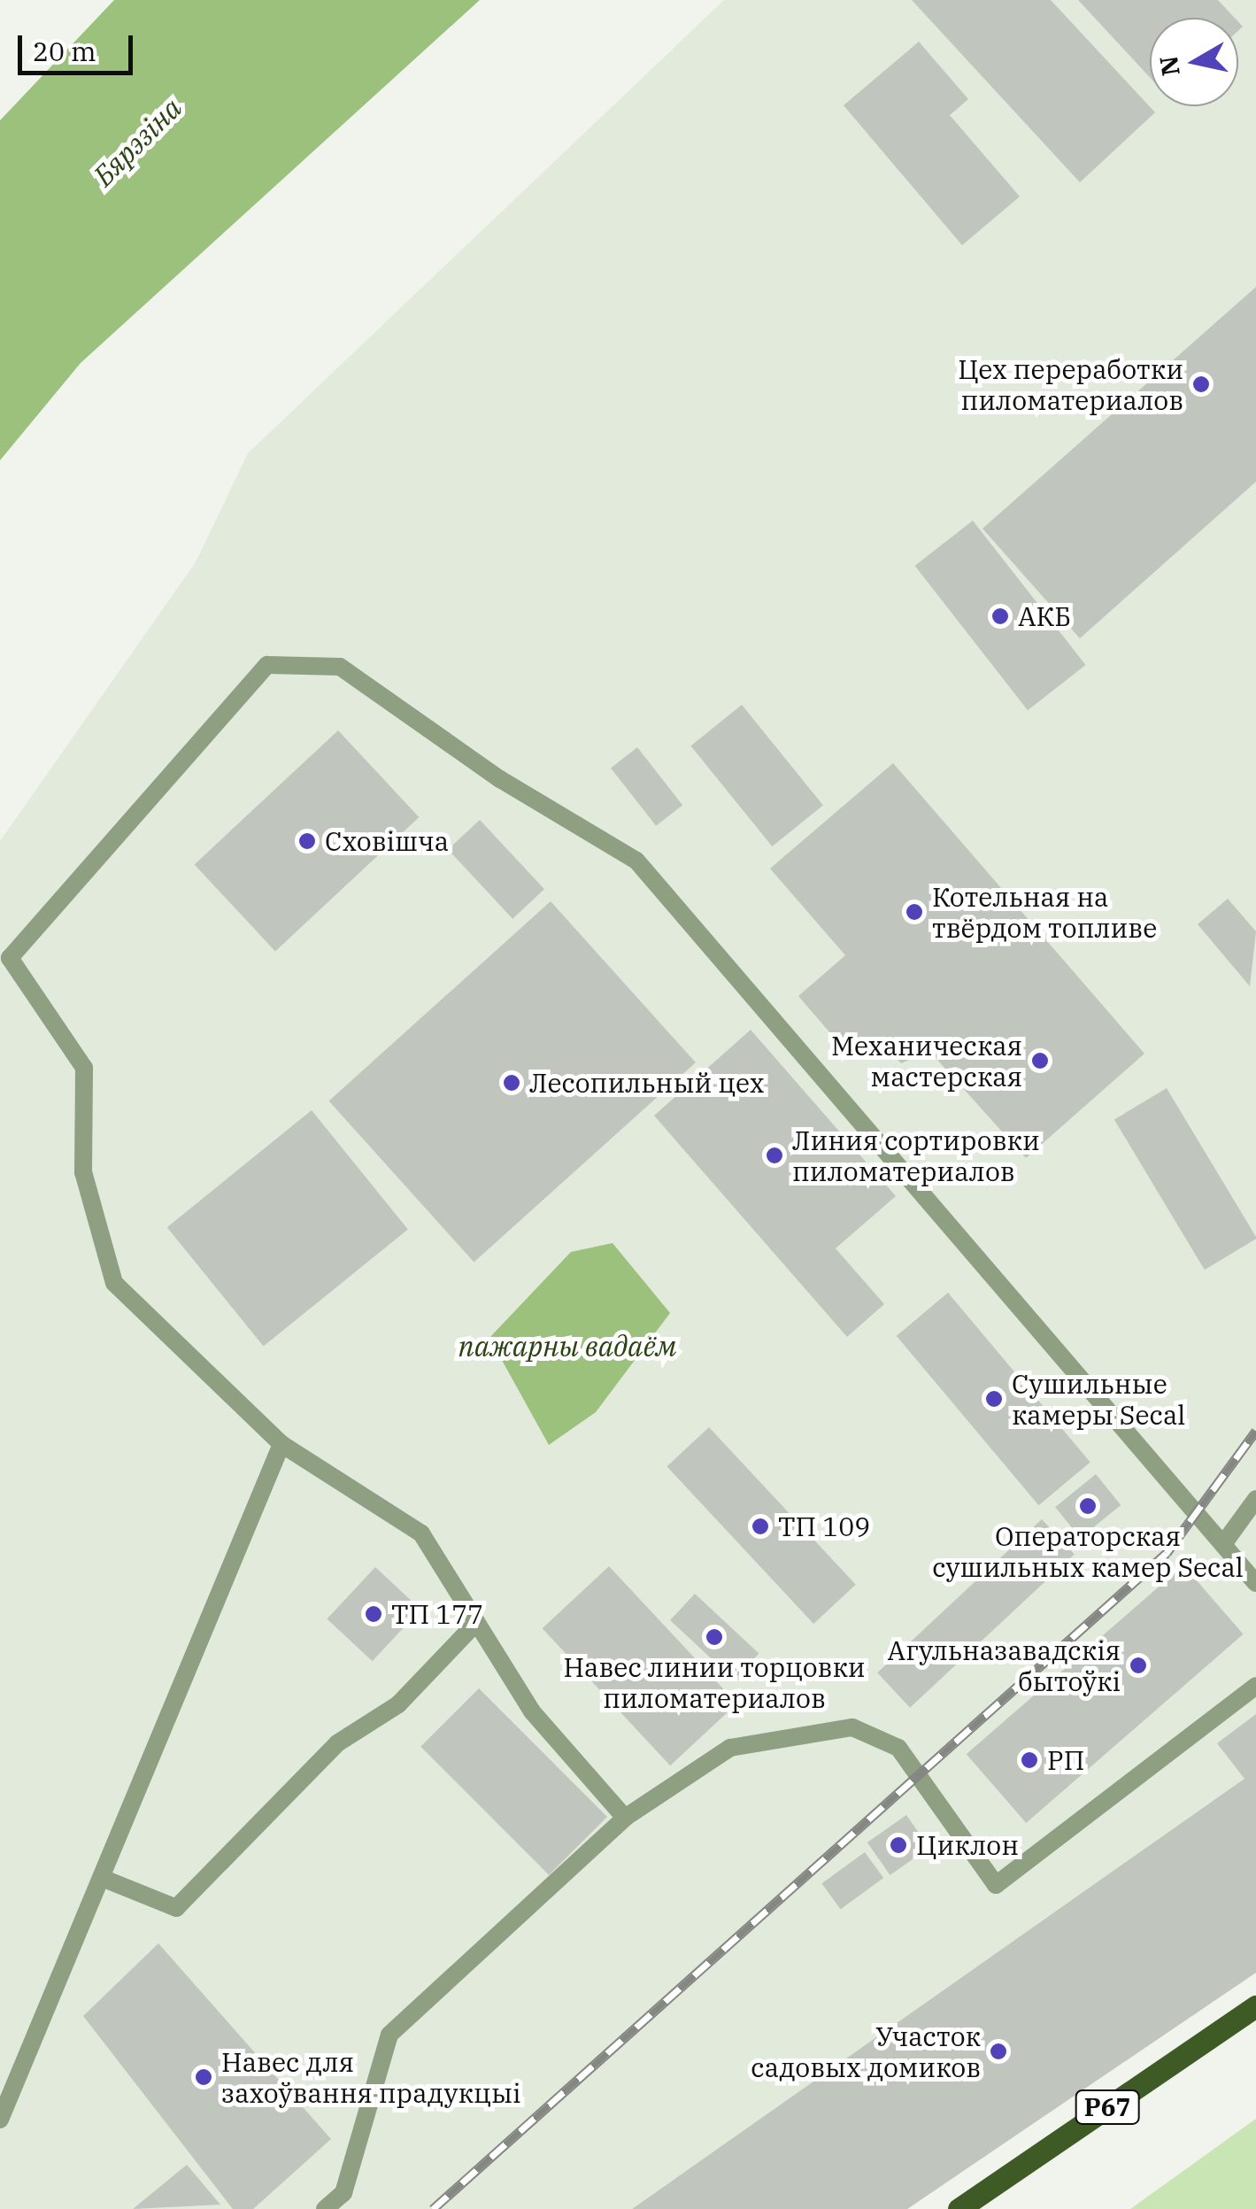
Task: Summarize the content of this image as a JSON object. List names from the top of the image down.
{
  "streets": {
    "main road": ["Р67"]
  },
  "water": ["Бярэзіна", "пажарны вадаём"],
  "places": [
    "Цех переработки пиломатериалов",
    "АКБ",
    "Сховішча",
    "Котельная на твёрдом топливе",
    "Механическая мастерская",
    "Лесопильный цех",
    "Линия сортировки пиломатериалов",
    "Сушильные камеры Secal",
    "Операторская сушильных камер Secal",
    "ТП 109",
    "ТП 177",
    "Навес линии торцовки пиломатериалов",
    "Агульназавадскія бытоўкі",
    "РП",
    "Циклон",
    "Участок садовых домиков",
    "Навес для захоўвання прадукцыі"
  ],
  "scale_bar": "20 m",
  "north": "left"
}
